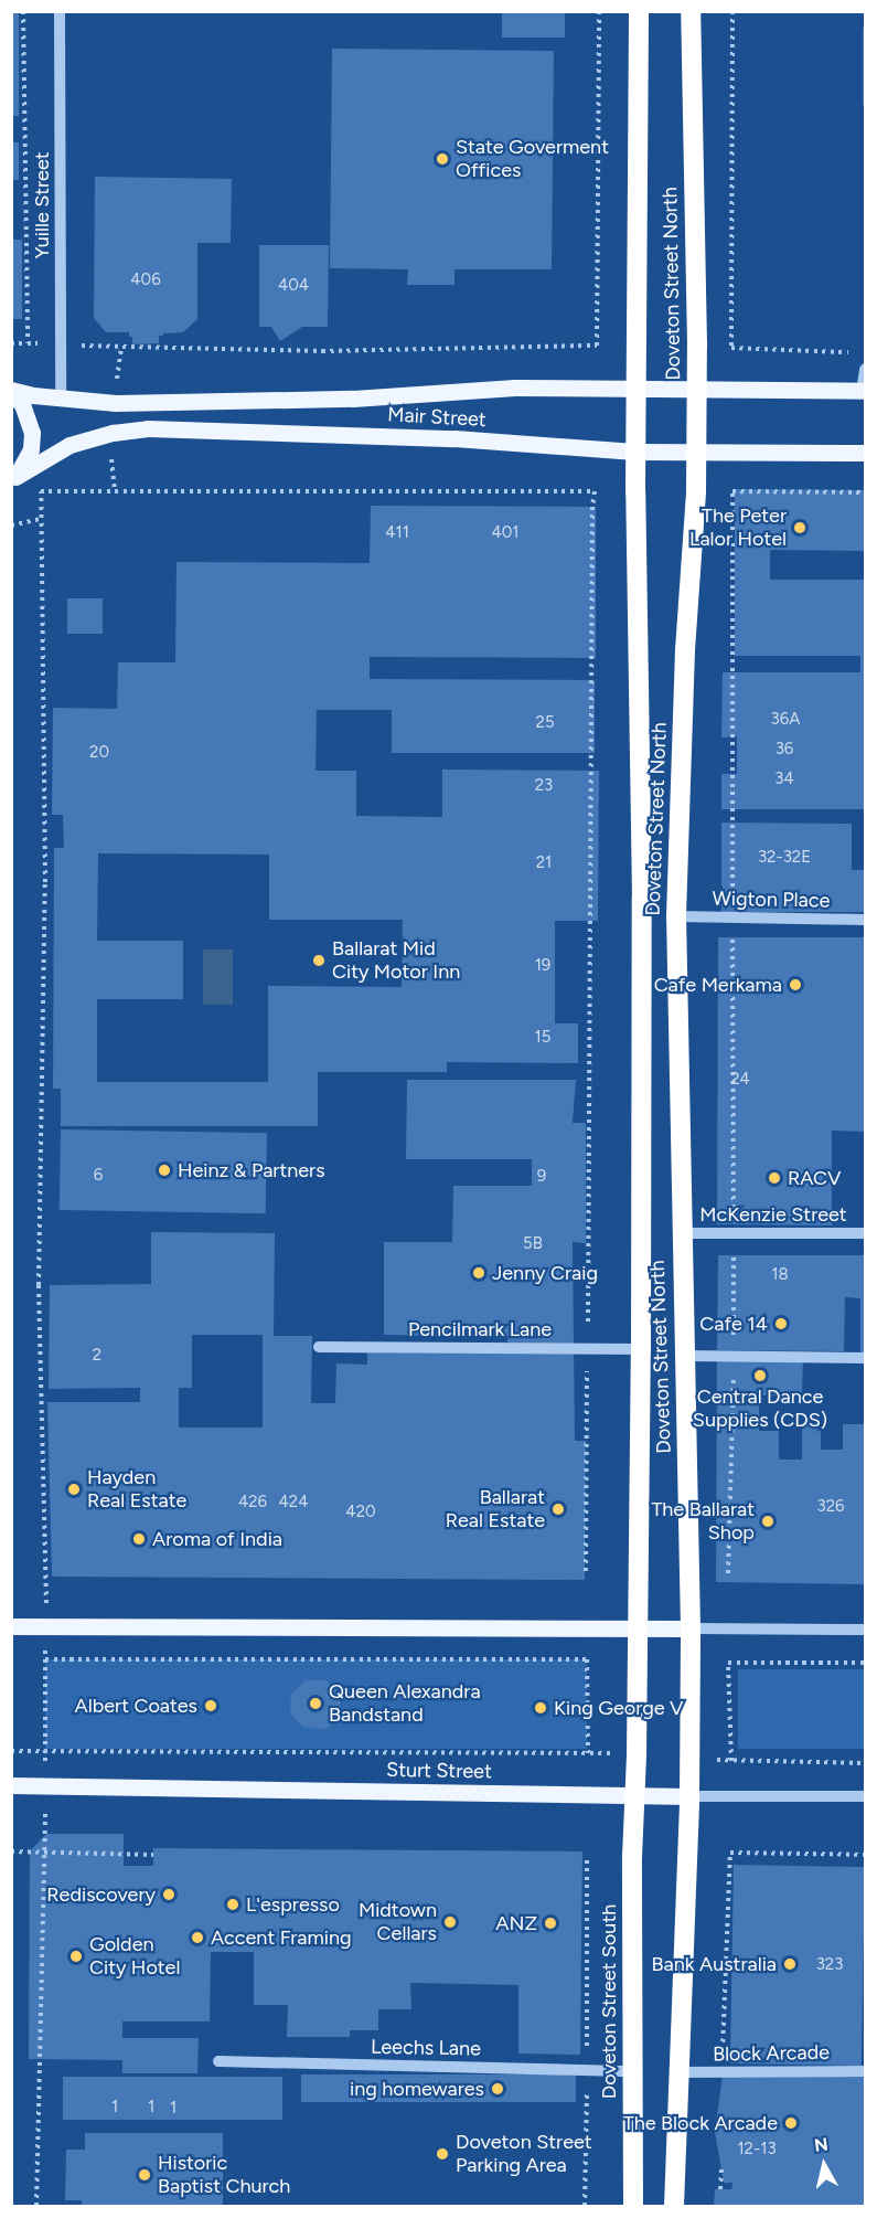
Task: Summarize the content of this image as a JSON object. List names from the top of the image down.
{
  "streets": {
    "highway": ["Doveton Street North", "Doveton Street South"],
    "main road": ["Mair Street", "Sturt Street"],
    "street": [
      "Yuille Street",
      "Wigton Place",
      "McKenzie Street",
      "Pencilmark Lane",
      "Leechs Lane",
      "Block Arcade"
    ]
  },
  "crossings": [
    ["Yuille Street", "Mair Street"],
    ["Doveton Street North", "Mair Street"],
    ["Doveton Street North", "Wigton Place"],
    ["Doveton Street North", "McKenzie Street"],
    ["Doveton Street North", "Pencilmark Lane"],
    ["Doveton Street North", "Sturt Street"],
    ["Doveton Street North", "Doveton Street South"],
    ["Sturt Street", "Doveton Street South"],
    ["Doveton Street South", "Leechs Lane"]
  ],
  "places": [
    "State Goverment Offices",
    "The Peter Lalor Hotel",
    "Ballarat Mid City Motor Inn",
    "Cafe Merkama",
    "Heinz & Partners",
    "RACV",
    "Jenny Craig",
    "Cafe 14",
    "Central Dance Supplies (CDS)",
    "Hayden Real Estate",
    "Ballarat Real Estate",
    "The Ballarat Shop",
    "Aroma of India",
    "Queen Alexandra Bandstand",
    "Albert Coates",
    "King George V",
    "Rediscovery",
    "L'espresso",
    "Midtown Cellars",
    "ANZ",
    "Accent Framing",
    "Golden City Hotel",
    "Bank Australia",
    "ing homewares",
    "The Block Arcade",
    "Doveton Street Parking Area",
    "Historic Baptist Church"
  ],
  "house_numbers": [
    "406",
    "404",
    "411",
    "401",
    "36A",
    "25",
    "36",
    "20",
    "34",
    "23",
    "32-32E",
    "21",
    "19",
    "15",
    "24",
    "6",
    "9",
    "5B",
    "18",
    "2",
    "426",
    "424",
    "326",
    "420",
    "323",
    "1",
    "1",
    "1",
    "12-13"
  ],
  "north": "top"
}
